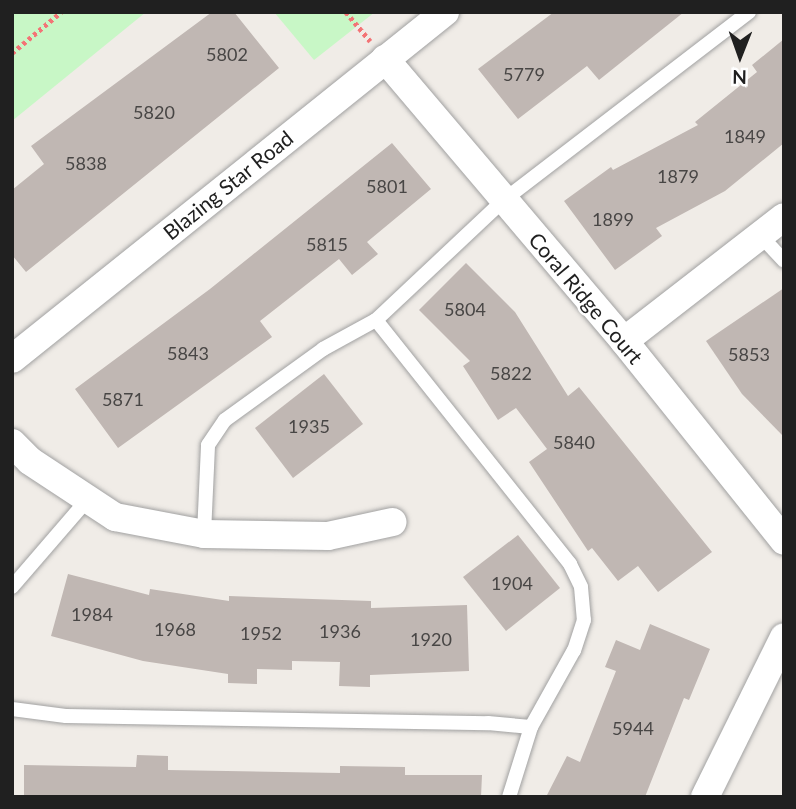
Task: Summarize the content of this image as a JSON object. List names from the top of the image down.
{
  "streets": {
    "street": ["Blazing Star Road", "Coral Ridge Court"]
  },
  "crossings": [
    ["Blazing Star Road", "Coral Ridge Court"]
  ],
  "house_numbers": [
    "5802",
    "5779",
    "5820",
    "1849",
    "5838",
    "1879",
    "5801",
    "1899",
    "5815",
    "5804",
    "5843",
    "5853",
    "5822",
    "5871",
    "1935",
    "5840",
    "1904",
    "1984",
    "1968",
    "1936",
    "1952",
    "1920",
    "5944"
  ],
  "north": "bottom"
}
